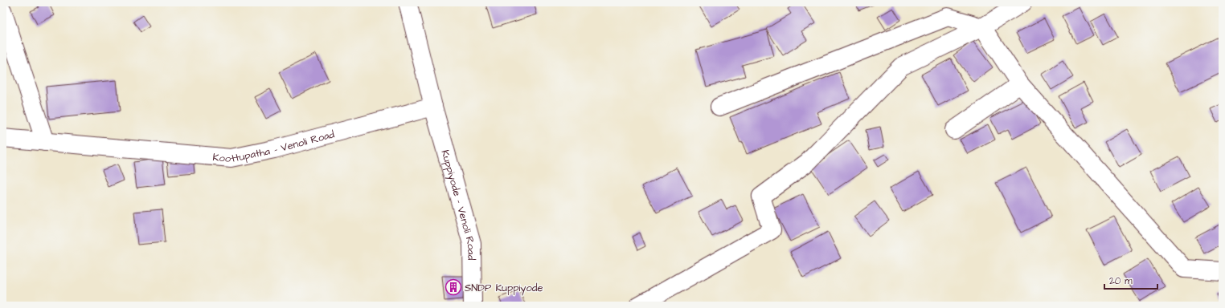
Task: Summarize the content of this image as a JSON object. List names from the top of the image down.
{
  "streets": {
    "street": ["Koottupatha - Venoli Road", "Kuppiyode - Venoli Road"]
  },
  "crossings": [
    ["Koottupatha - Venoli Road", "Kuppiyode - Venoli Road"]
  ],
  "places": {
    "building": ["SNDP Kuppiyode"]
  },
  "scale_bar": "20 m"
}
